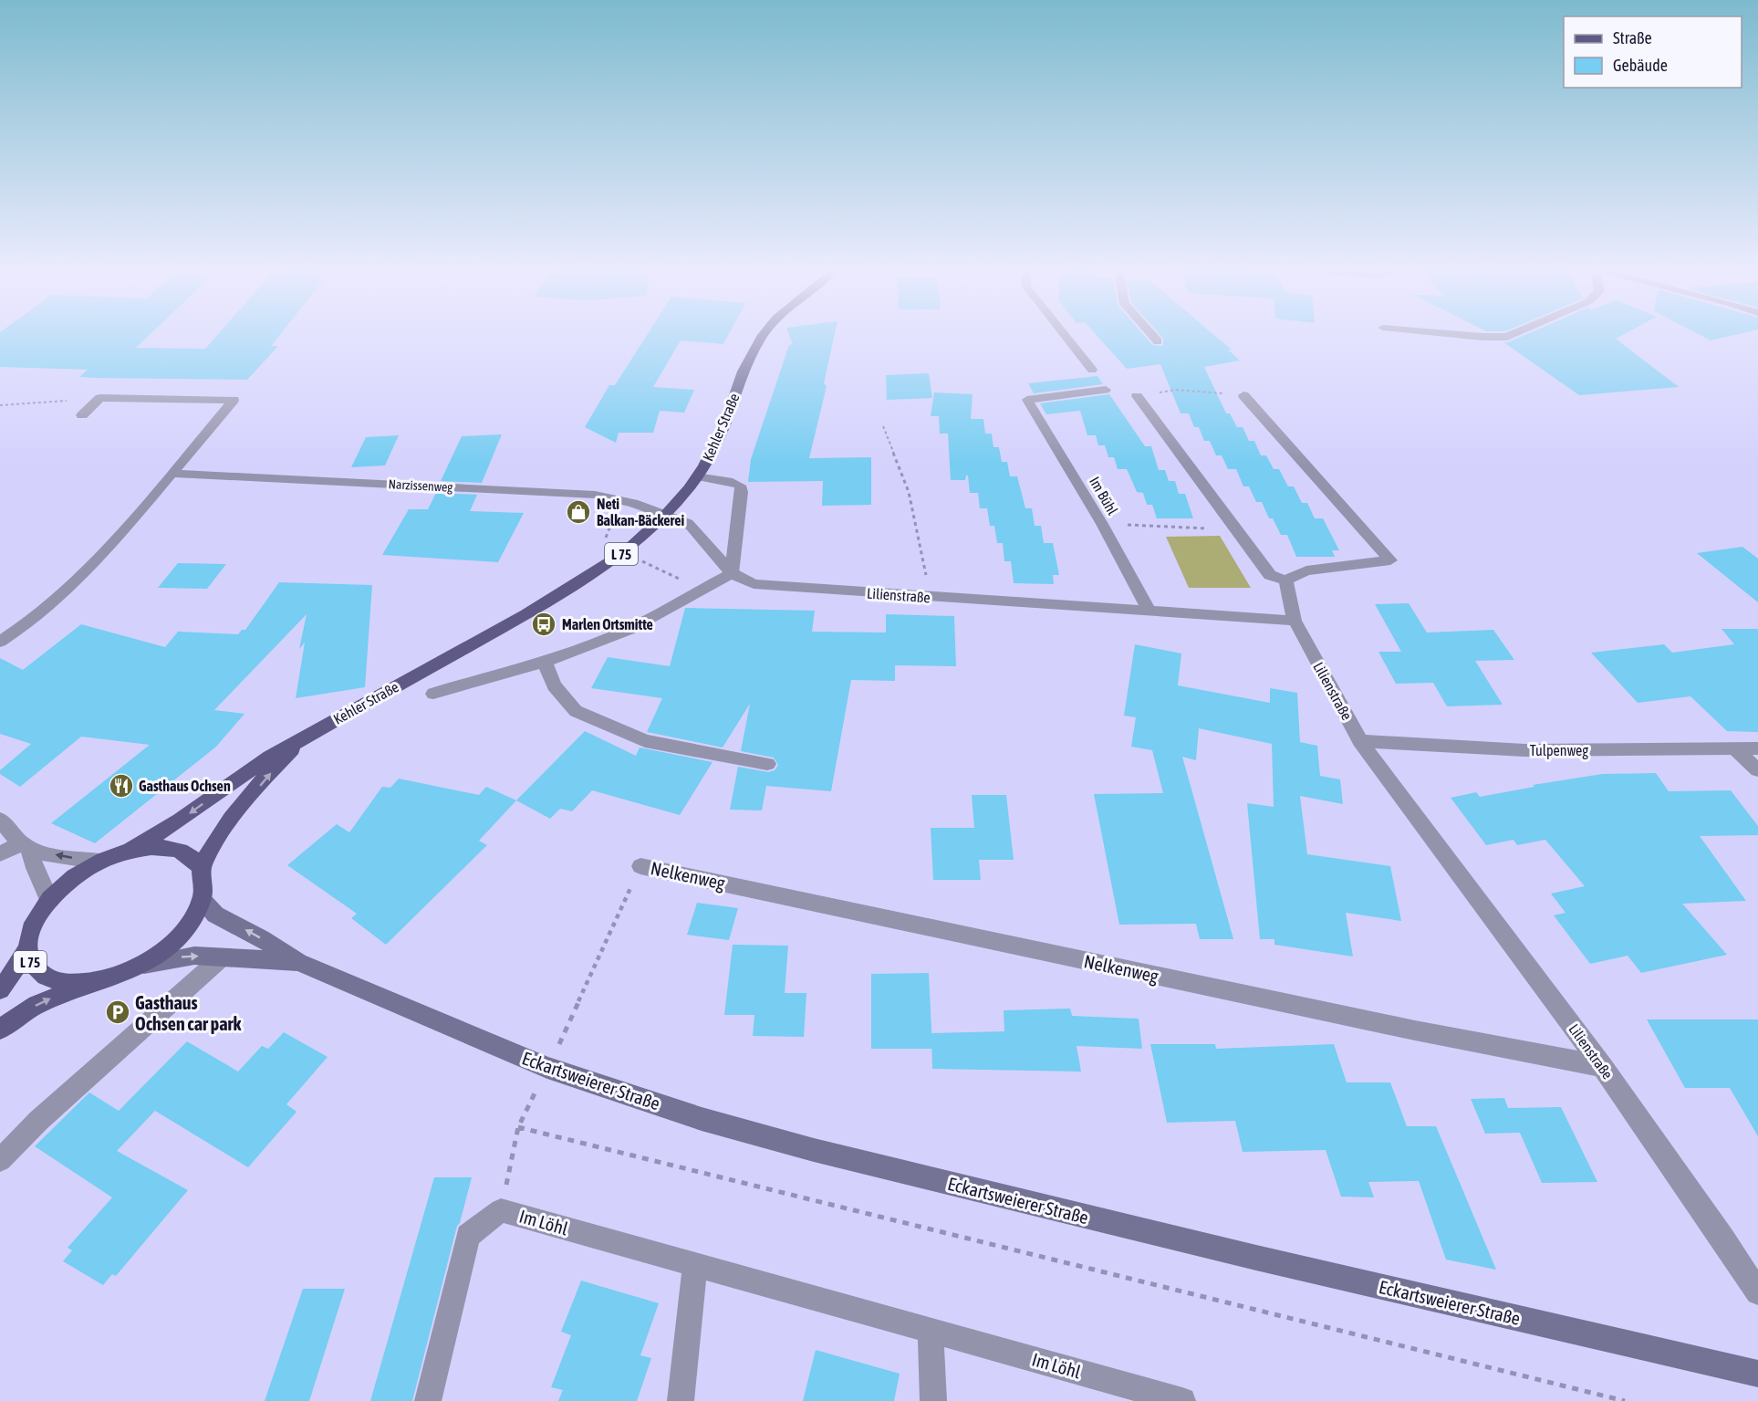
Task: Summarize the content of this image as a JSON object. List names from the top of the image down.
{
  "streets": {
    "main road": ["Kehler Straße", "L 75", "Eckartsweierer Straße"],
    "street": [
      "Narzissenweg",
      "Im Bühl",
      "Lilienstraße",
      "Tulpenweg",
      "Nelkenweg",
      "Im Löhl"
    ]
  },
  "crossings": [
    ["Kehler Straße", "Narzissenweg"],
    ["Kehler Straße", "Lilienstraße"],
    ["Kehler Straße", "Eckartsweierer Straße"],
    ["Narzissenweg", "Lilienstraße"],
    ["Im Bühl", "Lilienstraße"],
    ["Lilienstraße", "Tulpenweg"],
    ["Lilienstraße", "Nelkenweg"]
  ],
  "places": {
    "shop": ["Neti Balkan-Bäckerei"],
    "bus stop": ["Marlen Ortsmitte"],
    "restaurant": ["Gasthaus Ochsen"],
    "parking": ["Gasthaus Ochsen car park"]
  },
  "legend": ["Straße", "Gebäude"]
}
